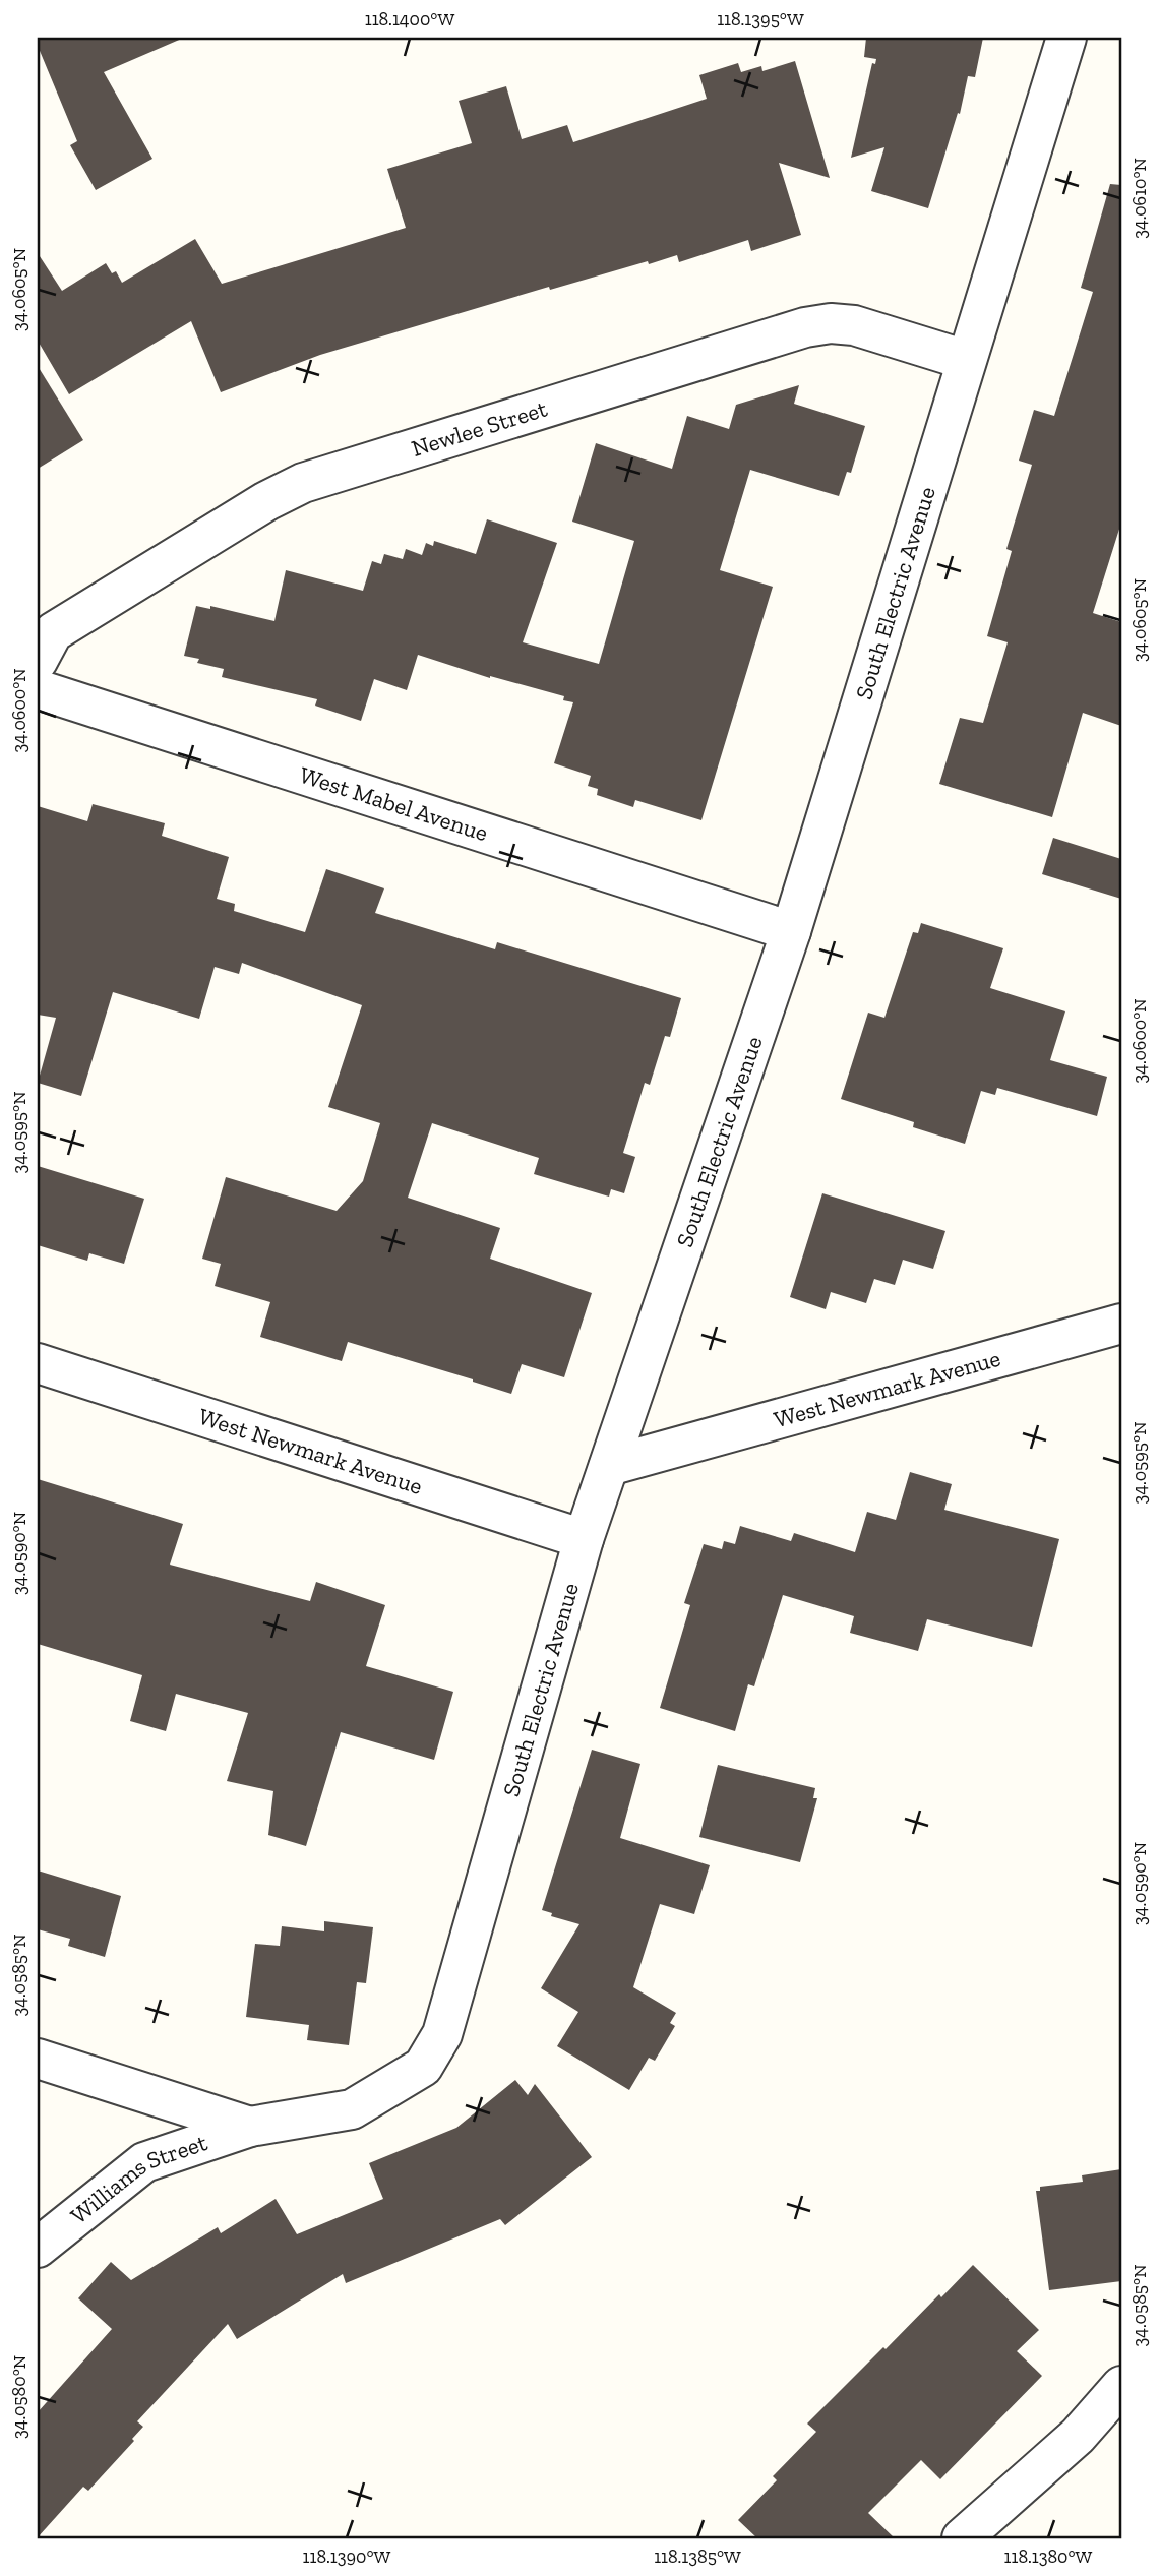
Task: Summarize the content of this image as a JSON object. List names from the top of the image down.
{
  "streets": {
    "street": [
      "Newlee Street",
      "South Electric Avenue",
      "West Mabel Avenue",
      "West Newmark Avenue",
      "Williams Street"
    ]
  },
  "crossings": [
    ["Newlee Street", "South Electric Avenue"],
    ["South Electric Avenue", "West Mabel Avenue"],
    ["South Electric Avenue", "West Newmark Avenue"],
    ["South Electric Avenue", "Williams Street"]
  ],
  "coordinates": [
    "118.1400°W",
    "118.1395°W",
    "34.0610°N",
    "34.0605°N",
    "34.0600°N",
    "34.0595°N",
    "34.0590°N",
    "34.0585°N",
    "34.0580°N",
    "118.1390°W",
    "118.1385°W",
    "118.1380°W"
  ]
}
